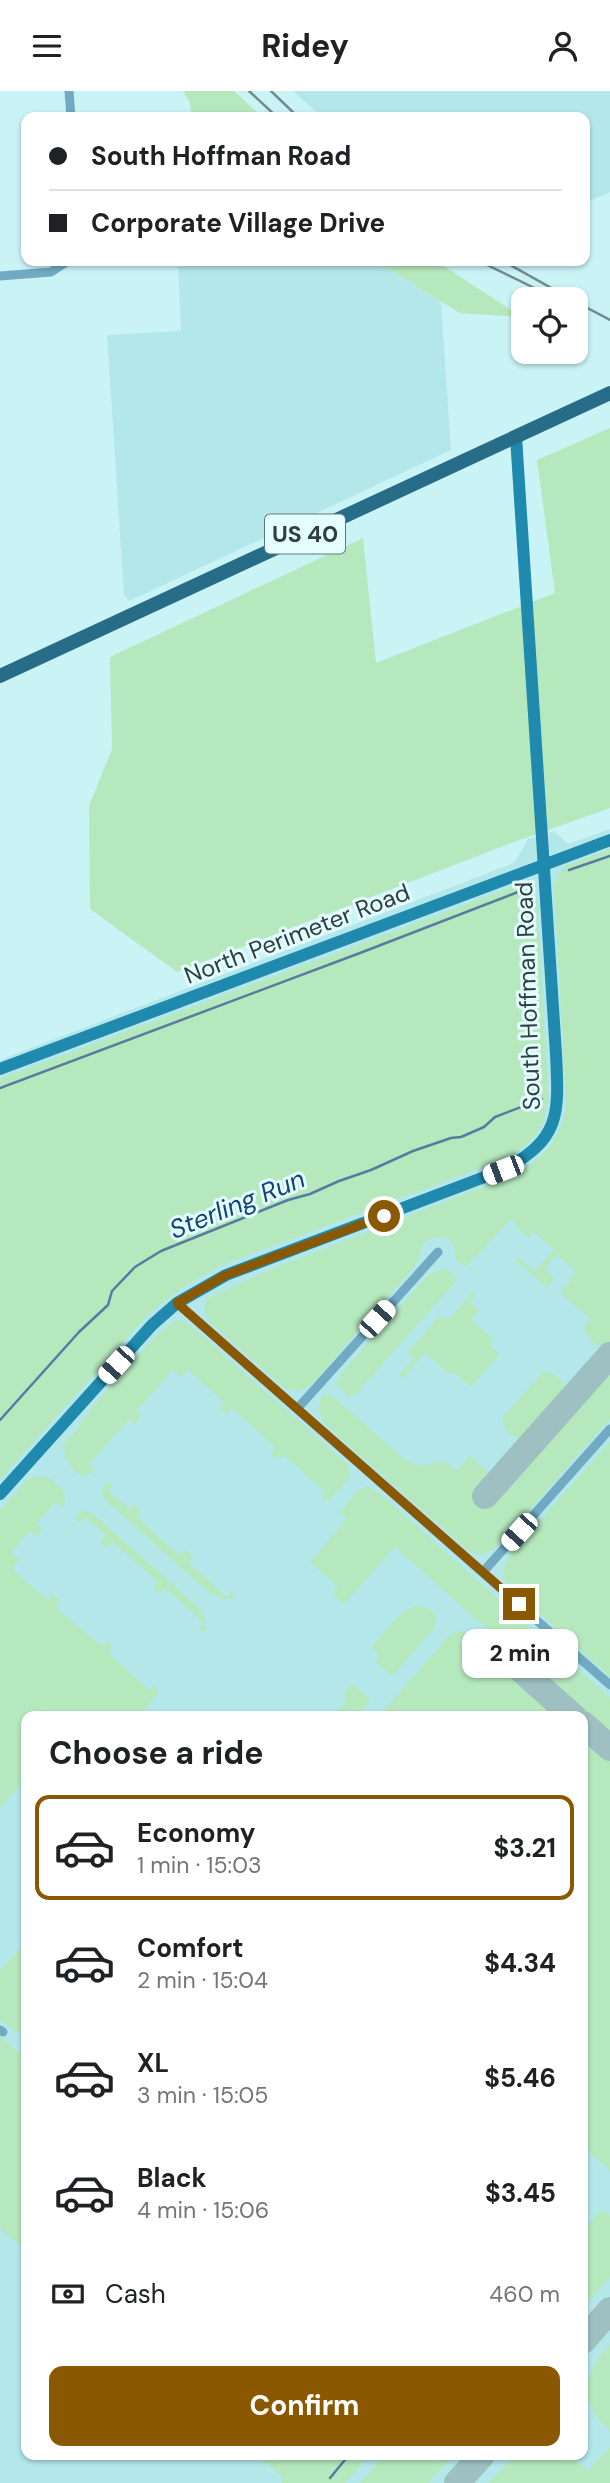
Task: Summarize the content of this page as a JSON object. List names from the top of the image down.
{
  "streets": {
    "main road": ["US 40"],
    "street": ["North Perimeter Road", "South Hoffman Road"]
  },
  "crossings": [
    ["US 40", "South Hoffman Road"],
    ["North Perimeter Road", "South Hoffman Road"]
  ],
  "water": ["Sterling Run"],
  "page": {
    "header": "Ridey",
    "banner": ["South Hoffman Road", "Corporate Village Drive"],
    "bubble": "2 min",
    "heading": "Choose a ride",
    "list": [
      {
        "name": "Economy",
        "note": "1 min · 15:03",
        "value": "$3.21"
      },
      {
        "name": "Comfort",
        "note": "2 min · 15:04",
        "value": "$4.34"
      },
      {
        "name": "XL",
        "note": "3 min · 15:05",
        "value": "$5.46"
      },
      {
        "name": "Black",
        "note": "4 min · 15:06",
        "value": "$3.45"
      }
    ],
    "pay": ["Cash", "460 m"],
    "buttons": "Confirm"
  }
}
